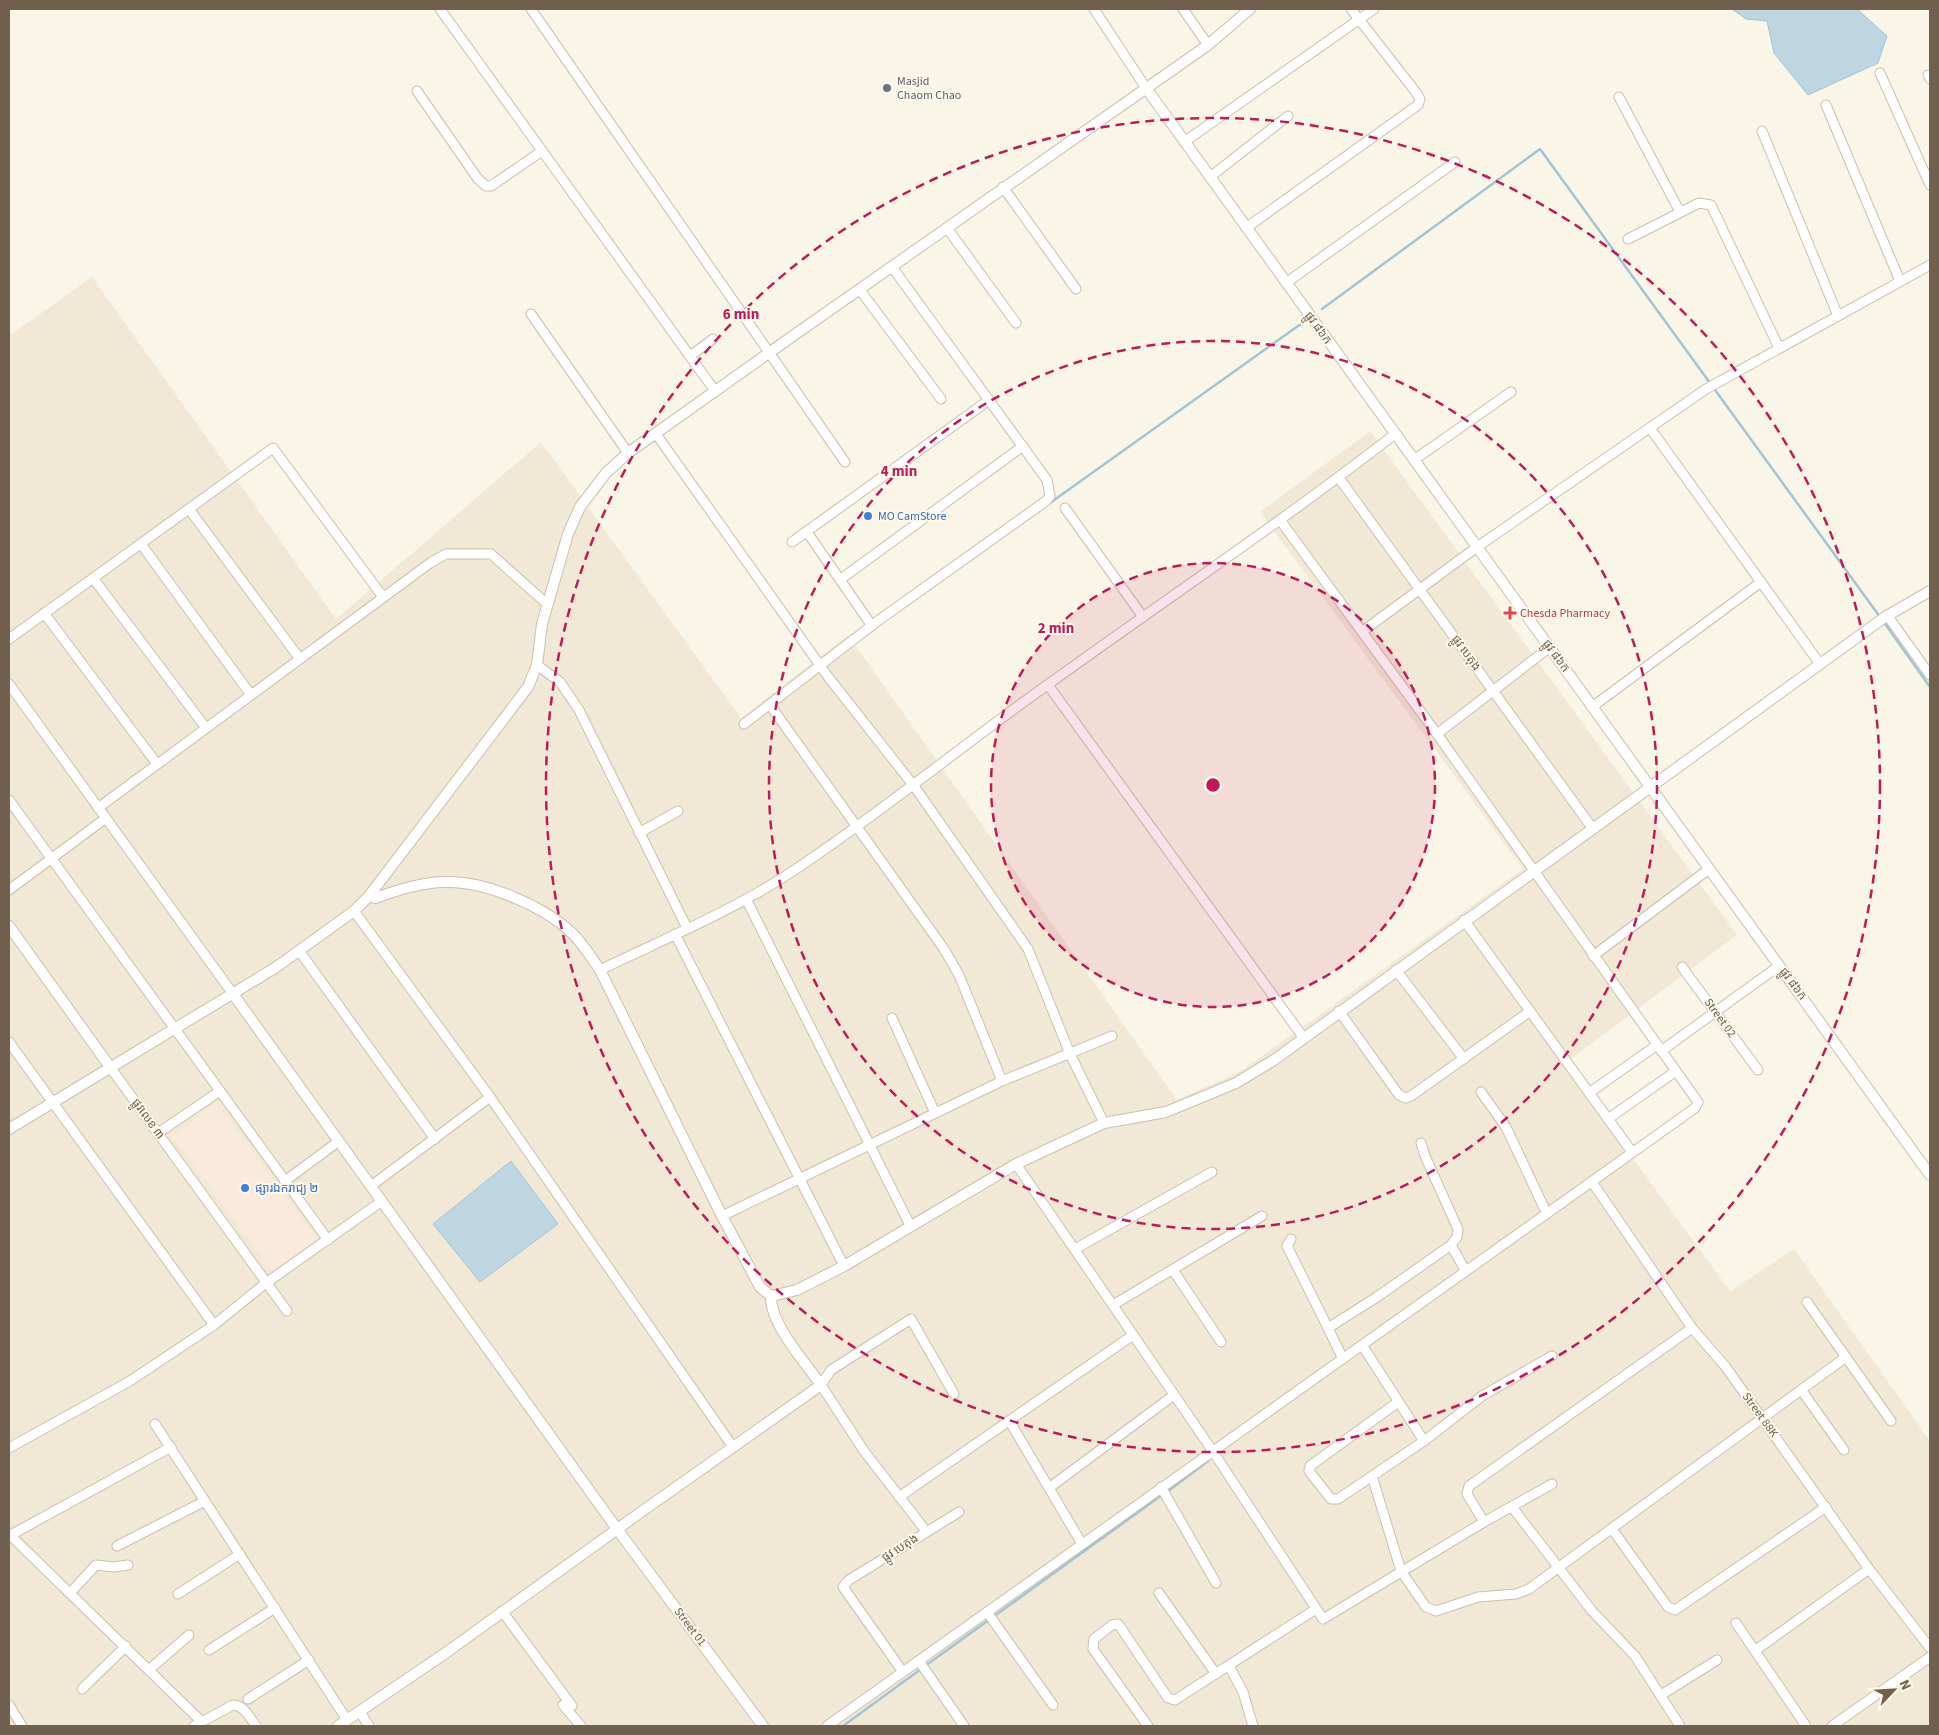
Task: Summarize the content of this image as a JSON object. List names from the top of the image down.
{
  "streets": {
    "street": [
      "ផ្លូវ ៨៦ក",
      "ផ្លូវ បេតុង",
      "Street 02",
      "ផ្លូវលេខ ៣",
      "Street 88K",
      "Street 01"
    ]
  },
  "places": {
    "other": ["Masjid Chaom Chao", "MO CamStore", "ផ្សារឯករាជ្យ ២"],
    "health": ["Chesda Pharmacy"]
  },
  "north": "top right",
  "rings": ["6 min", "4 min", "2 min"]
}
